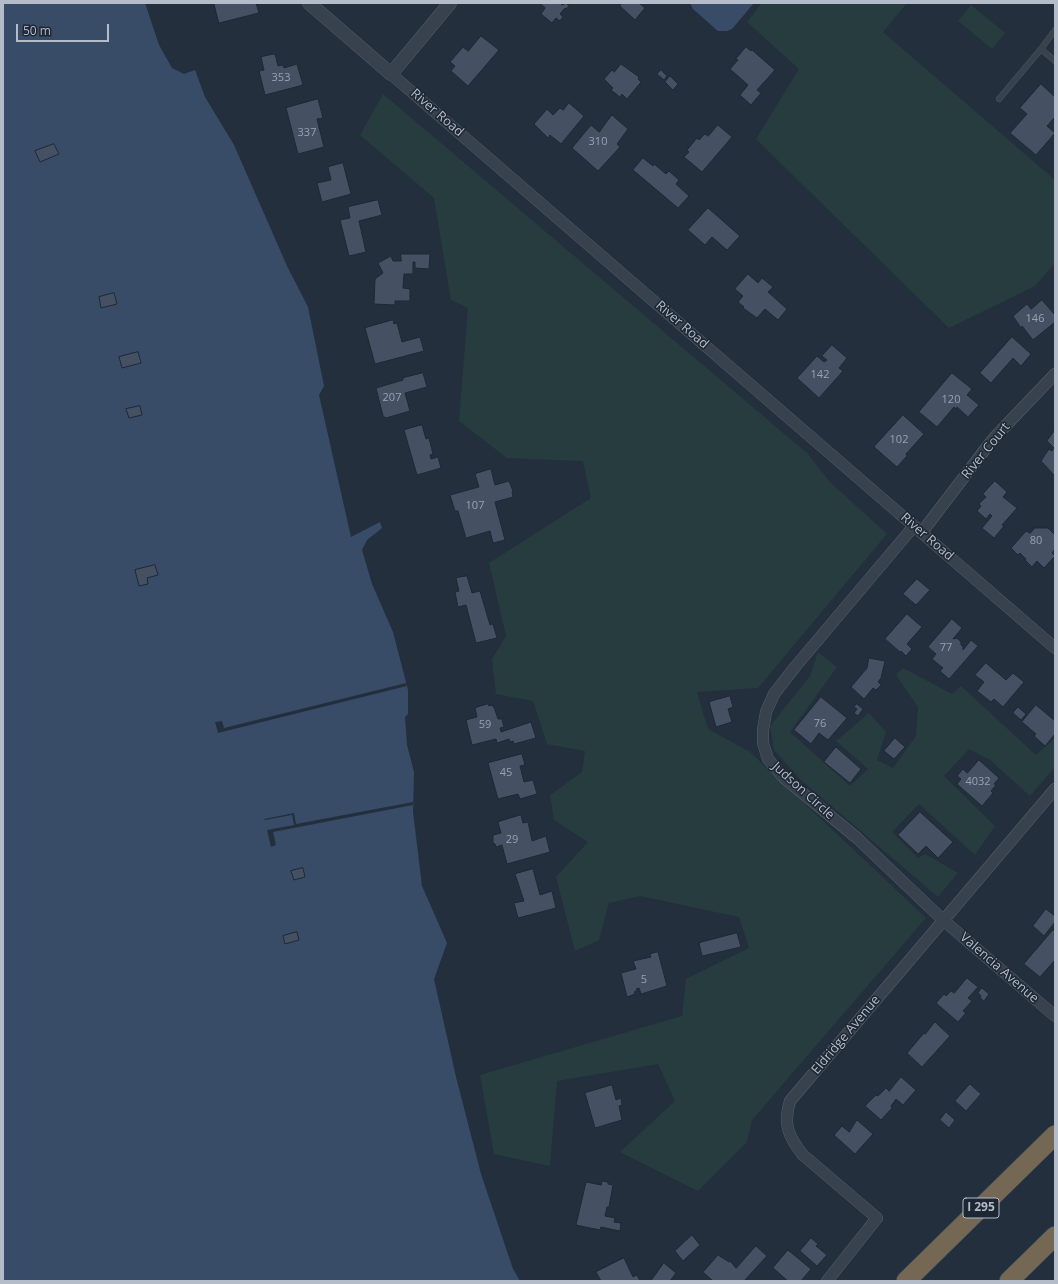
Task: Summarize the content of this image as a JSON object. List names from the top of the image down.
{
  "streets": {
    "highway": ["I 295"],
    "street": [
      "River Road",
      "River Court",
      "Judson Circle",
      "Valencia Avenue",
      "Eldridge Avenue"
    ]
  },
  "crossings": [
    ["River Road", "River Court"],
    ["River Road", "Judson Circle"],
    ["River Court", "Judson Circle"],
    ["Judson Circle", "Valencia Avenue"],
    ["Judson Circle", "Eldridge Avenue"],
    ["Valencia Avenue", "Eldridge Avenue"]
  ],
  "house_numbers": [
    "353",
    "337",
    "310",
    "146",
    "142",
    "207",
    "120",
    "102",
    "107",
    "80",
    "77",
    "76",
    "59",
    "45",
    "4032",
    "29",
    "5"
  ],
  "scale_bar": "50 m"
}
